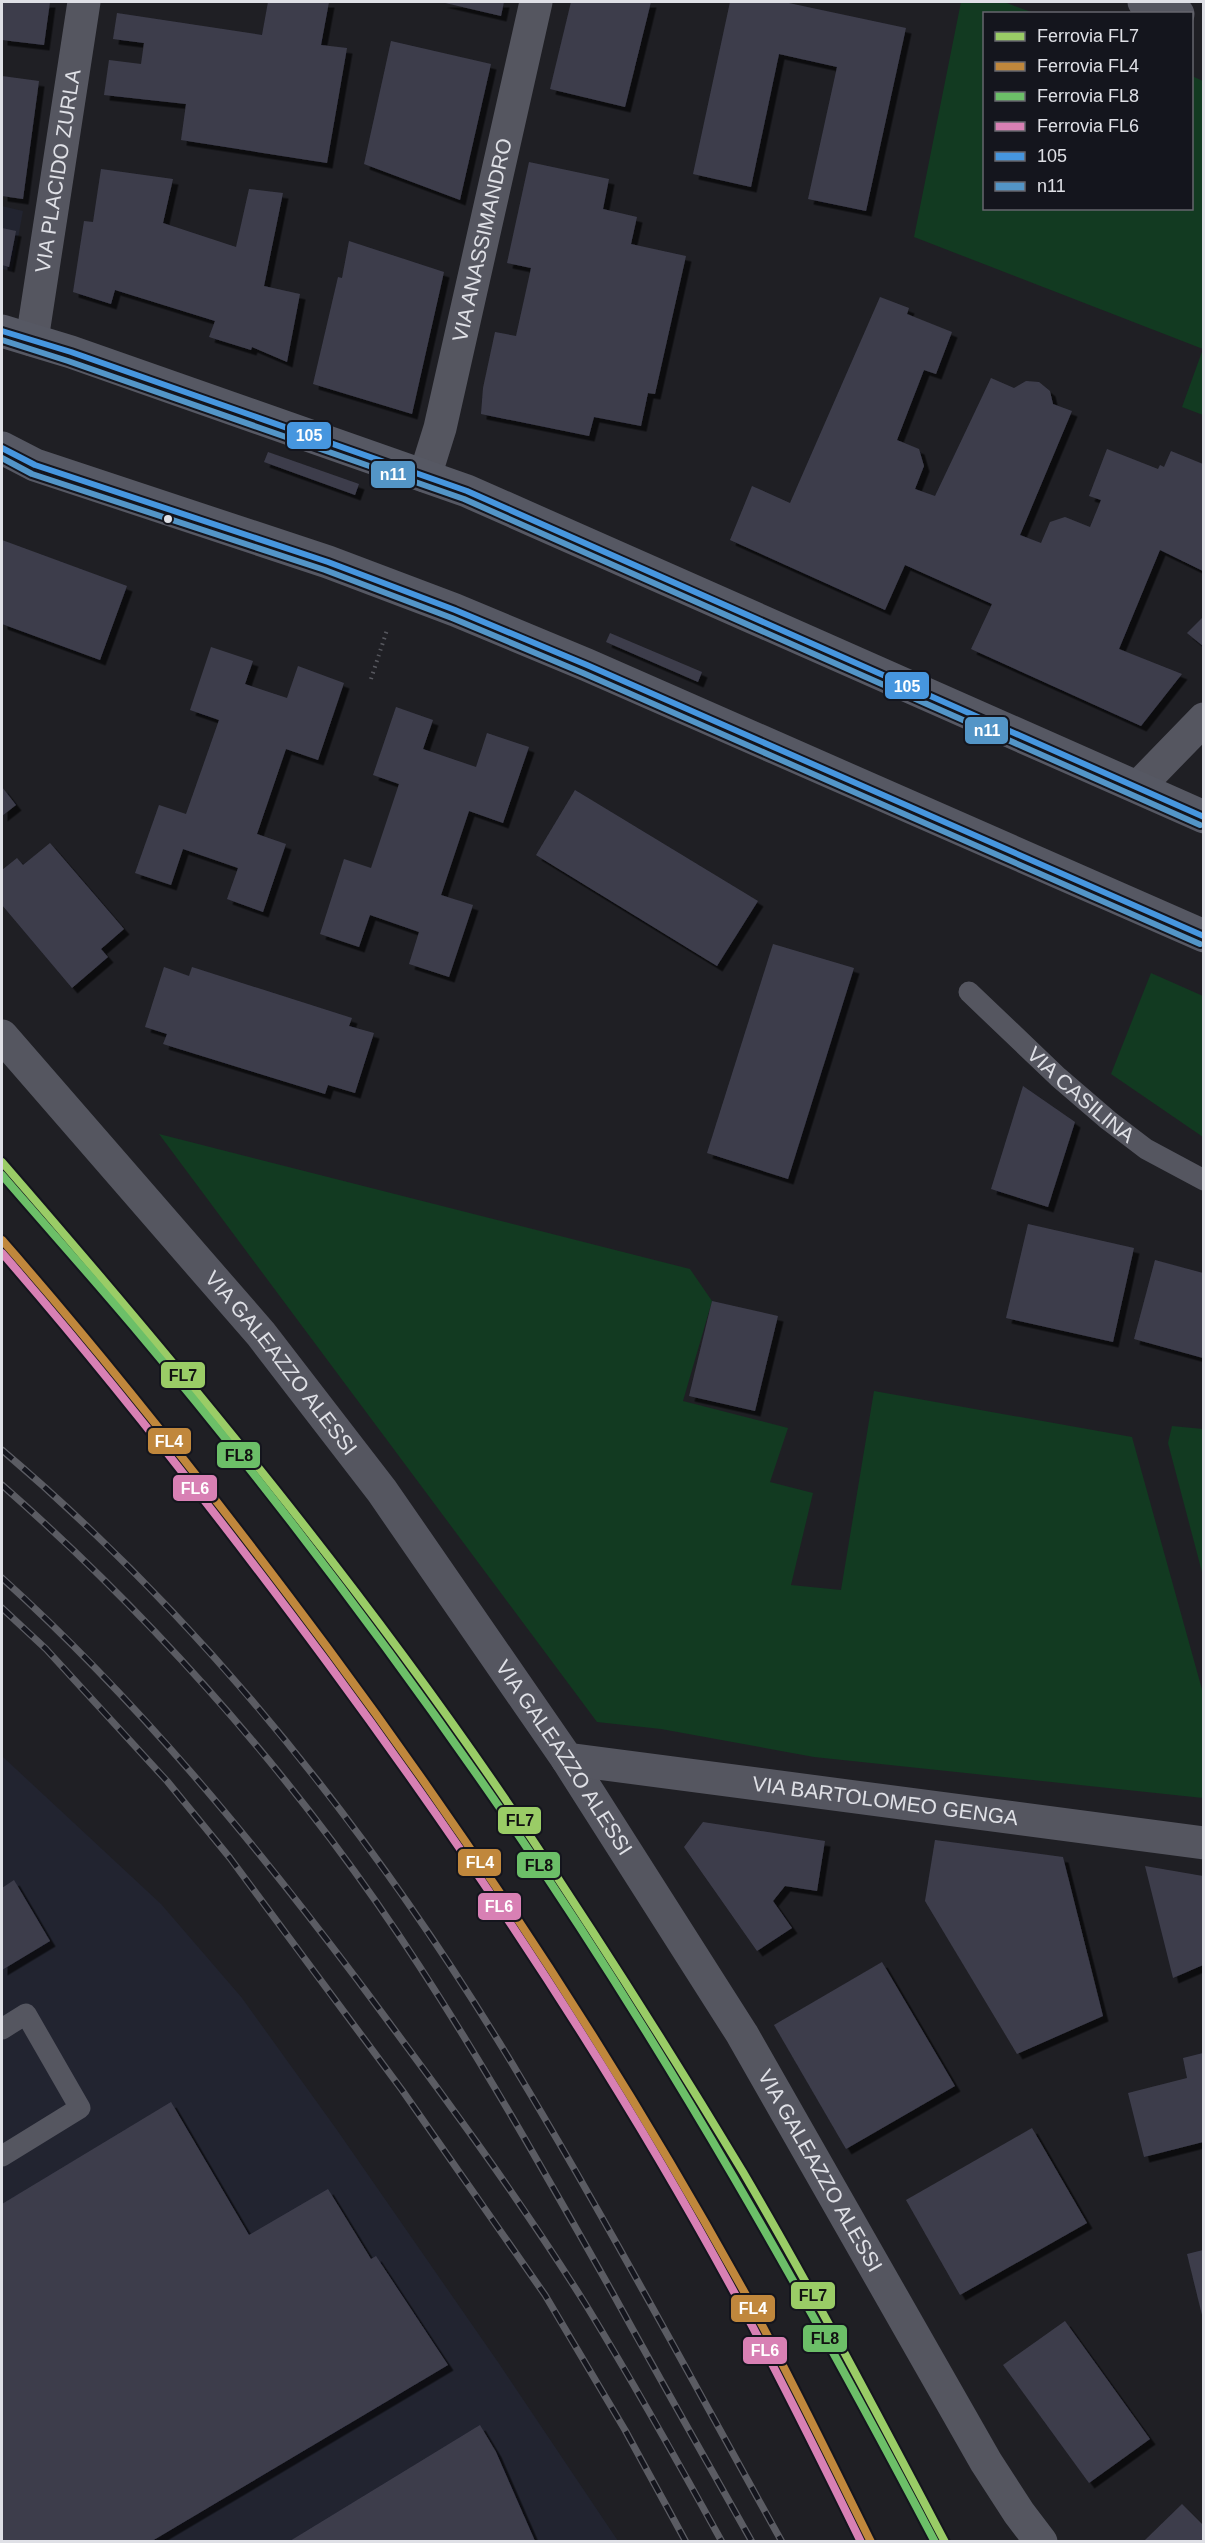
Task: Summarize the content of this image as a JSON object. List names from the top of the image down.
{
  "streets": {
    "street": [
      "VIA PLACIDO ZURLA",
      "VIA ANASSIMANDRO",
      "VIA GALEAZZO ALESSI",
      "VIA BARTOLOMEO GENGA"
    ],
    "lane": ["VIA CASILINA"]
  },
  "crossings": [
    ["VIA GALEAZZO ALESSI", "VIA BARTOLOMEO GENGA"]
  ],
  "lines": [
    "transit line 105",
    "transit line n11",
    "rail line FL7",
    "rail line FL8",
    "rail line FL4",
    "rail line FL6"
  ],
  "legend": [
    "Ferrovia FL7",
    "Ferrovia FL4",
    "Ferrovia FL8",
    "Ferrovia FL6",
    "105",
    "n11"
  ]
}
